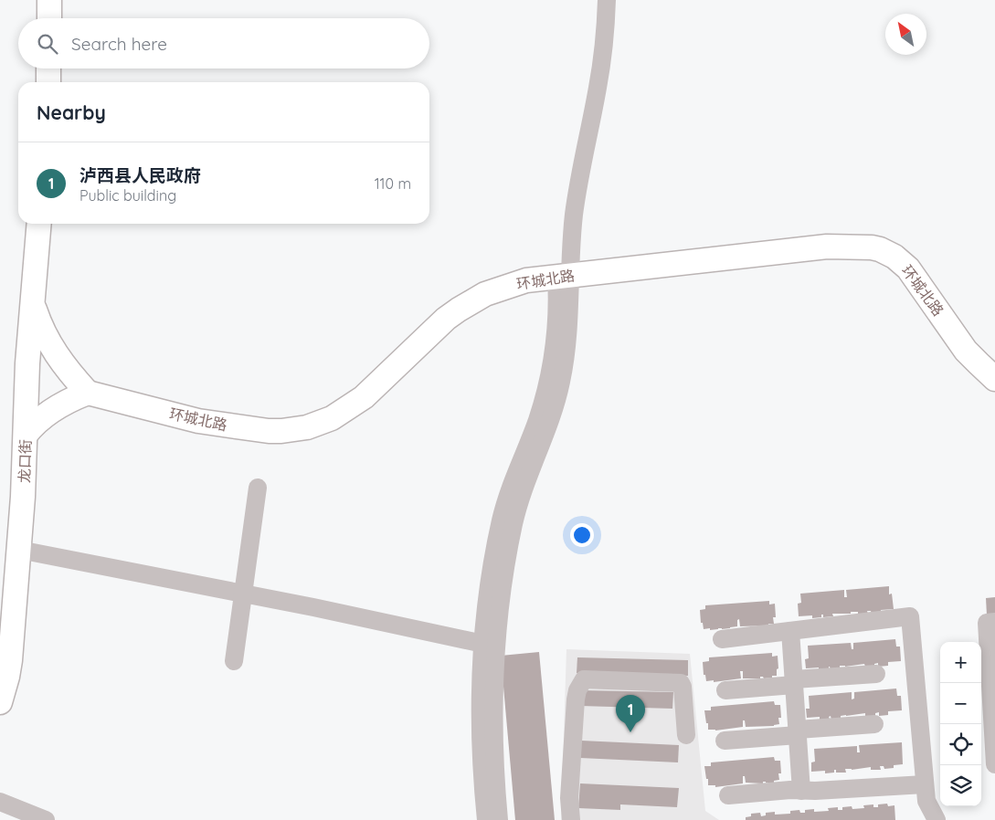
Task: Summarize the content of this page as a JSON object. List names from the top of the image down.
{
  "streets": {
    "main road": ["环城北路", "龙口街"]
  },
  "north": "top left",
  "page": {
    "search": "Search here",
    "heading": "Nearby",
    "list": [
      {
        "mark": "1",
        "name": "泸西县人民政府",
        "note": "Public building",
        "value": "110 m"
      }
    ],
    "map_buttons": ["+", "−"],
    "pins": "1"
  }
}
